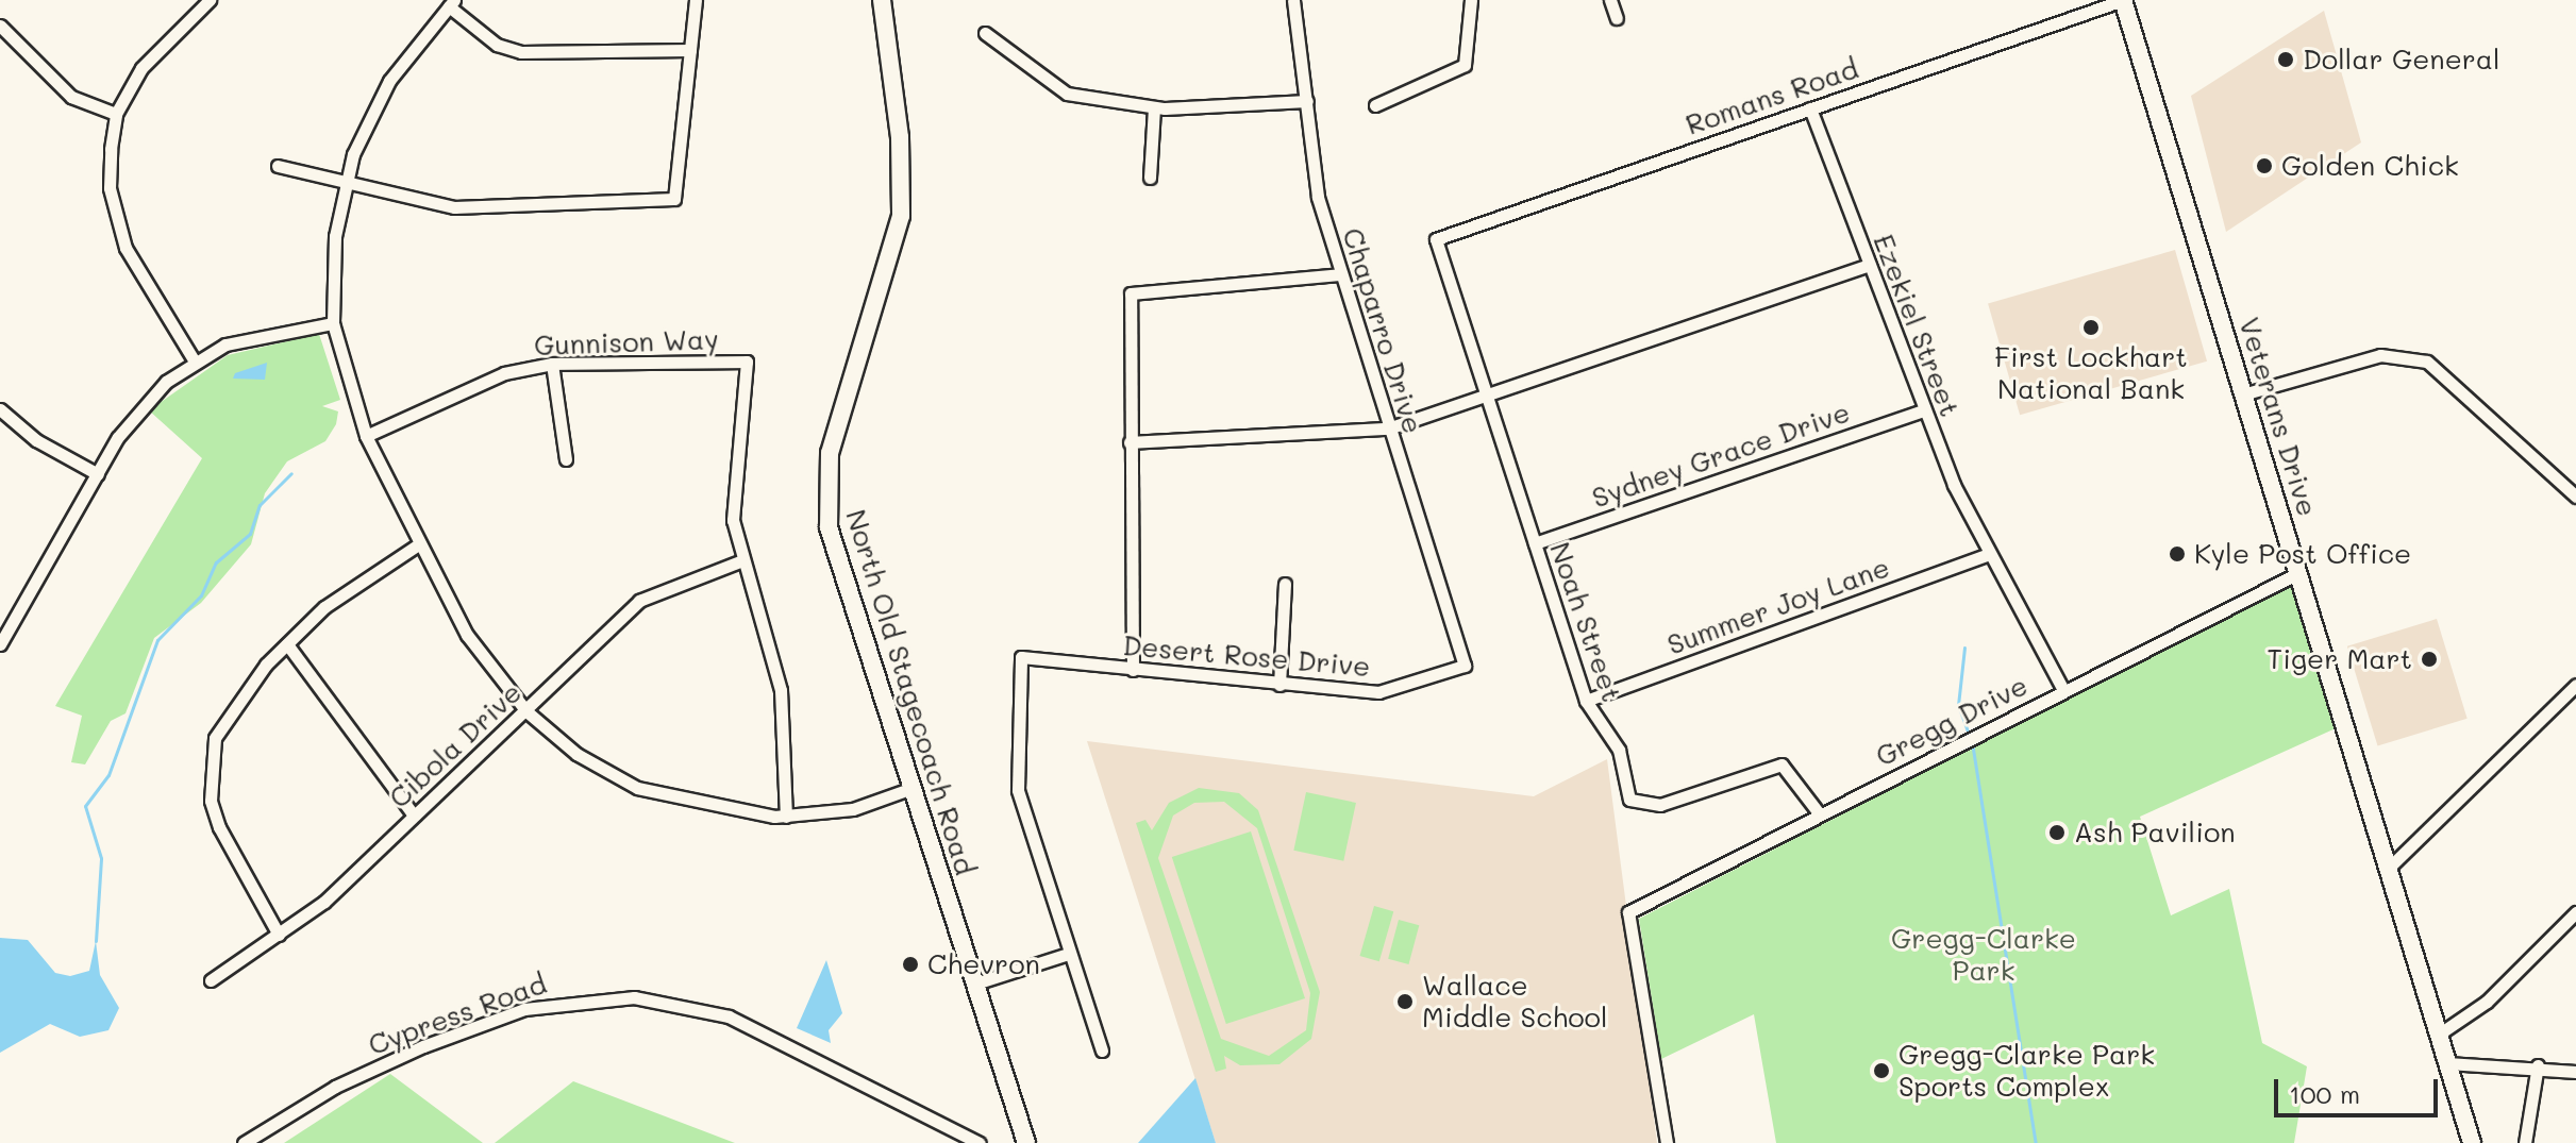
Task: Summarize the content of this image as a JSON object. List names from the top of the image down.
{
  "streets": {
    "main road": ["Veterans Drive", "North Old Stagecoach Road"],
    "street": [
      "Romans Road",
      "Ezekiel Street",
      "Chaparro Drive",
      "Gunnison Way",
      "Sydney Grace Drive",
      "Summer Joy Lane",
      "Noah Street",
      "Desert Rose Drive",
      "Gregg Drive",
      "Cibola Drive",
      "Cypress Road"
    ]
  },
  "crossings": [
    ["Romans Road", "Ezekiel Street"],
    ["Romans Road", "Veterans Drive"],
    ["Romans Road", "Noah Street"],
    ["Ezekiel Street", "Sydney Grace Drive"],
    ["Ezekiel Street", "Summer Joy Lane"],
    ["Ezekiel Street", "Gregg Drive"],
    ["Chaparro Drive", "Desert Rose Drive"],
    ["Gunnison Way", "Cibola Drive"],
    ["Veterans Drive", "Gregg Drive"],
    ["Sydney Grace Drive", "Noah Street"],
    ["Summer Joy Lane", "Noah Street"],
    ["Noah Street", "Gregg Drive"]
  ],
  "parks": ["Gregg-Clarke Park"],
  "places": [
    "Dollar General",
    "Golden Chick",
    "First Lockhart National Bank",
    "Kyle Post Office",
    "Tiger Mart",
    "Ash Pavilion",
    "Chevron",
    "Wallace Middle School",
    "Gregg-Clarke Park Sports Complex"
  ],
  "scale_bar": "100 m"
}
